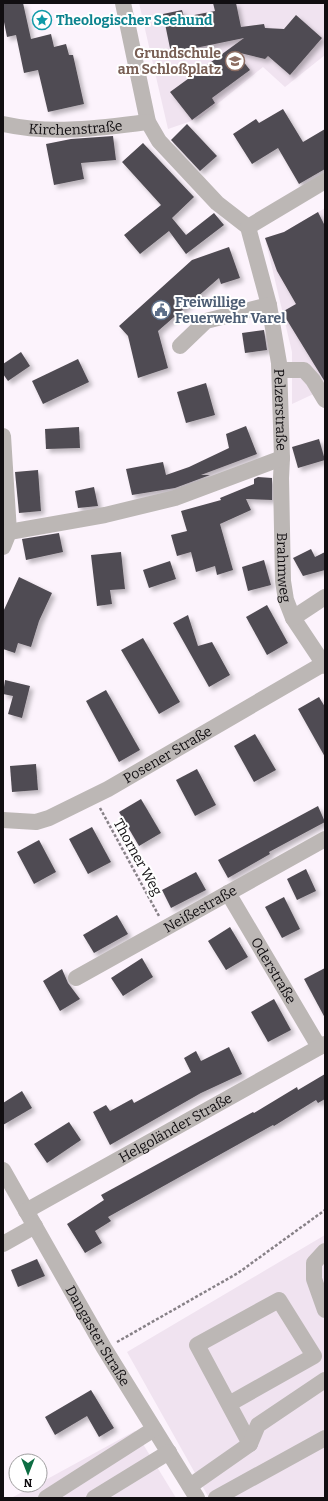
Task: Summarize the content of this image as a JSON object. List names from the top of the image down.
{
  "streets": {
    "street": [
      "Kirchenstraße",
      "Pelzerstraße",
      "Brahmweg",
      "Posener Straße",
      "Neißestraße",
      "Oderstraße",
      "Helgoländer Straße",
      "Dangaster Straße"
    ],
    "path": ["Thorner Weg"]
  },
  "crossings": [
    ["Pelzerstraße", "Brahmweg"],
    ["Brahmweg", "Posener Straße"],
    ["Posener Straße", "Thorner Weg"],
    ["Thorner Weg", "Neißestraße"],
    ["Neißestraße", "Oderstraße"],
    ["Oderstraße", "Helgoländer Straße"],
    ["Helgoländer Straße", "Dangaster Straße"]
  ],
  "places": {
    "place": ["Theologischer Seehund"],
    "school or university": ["Grundschule am Schloßplatz"],
    "public building": ["Freiwillige Feuerwehr Varel"]
  },
  "north": "bottom"
}
